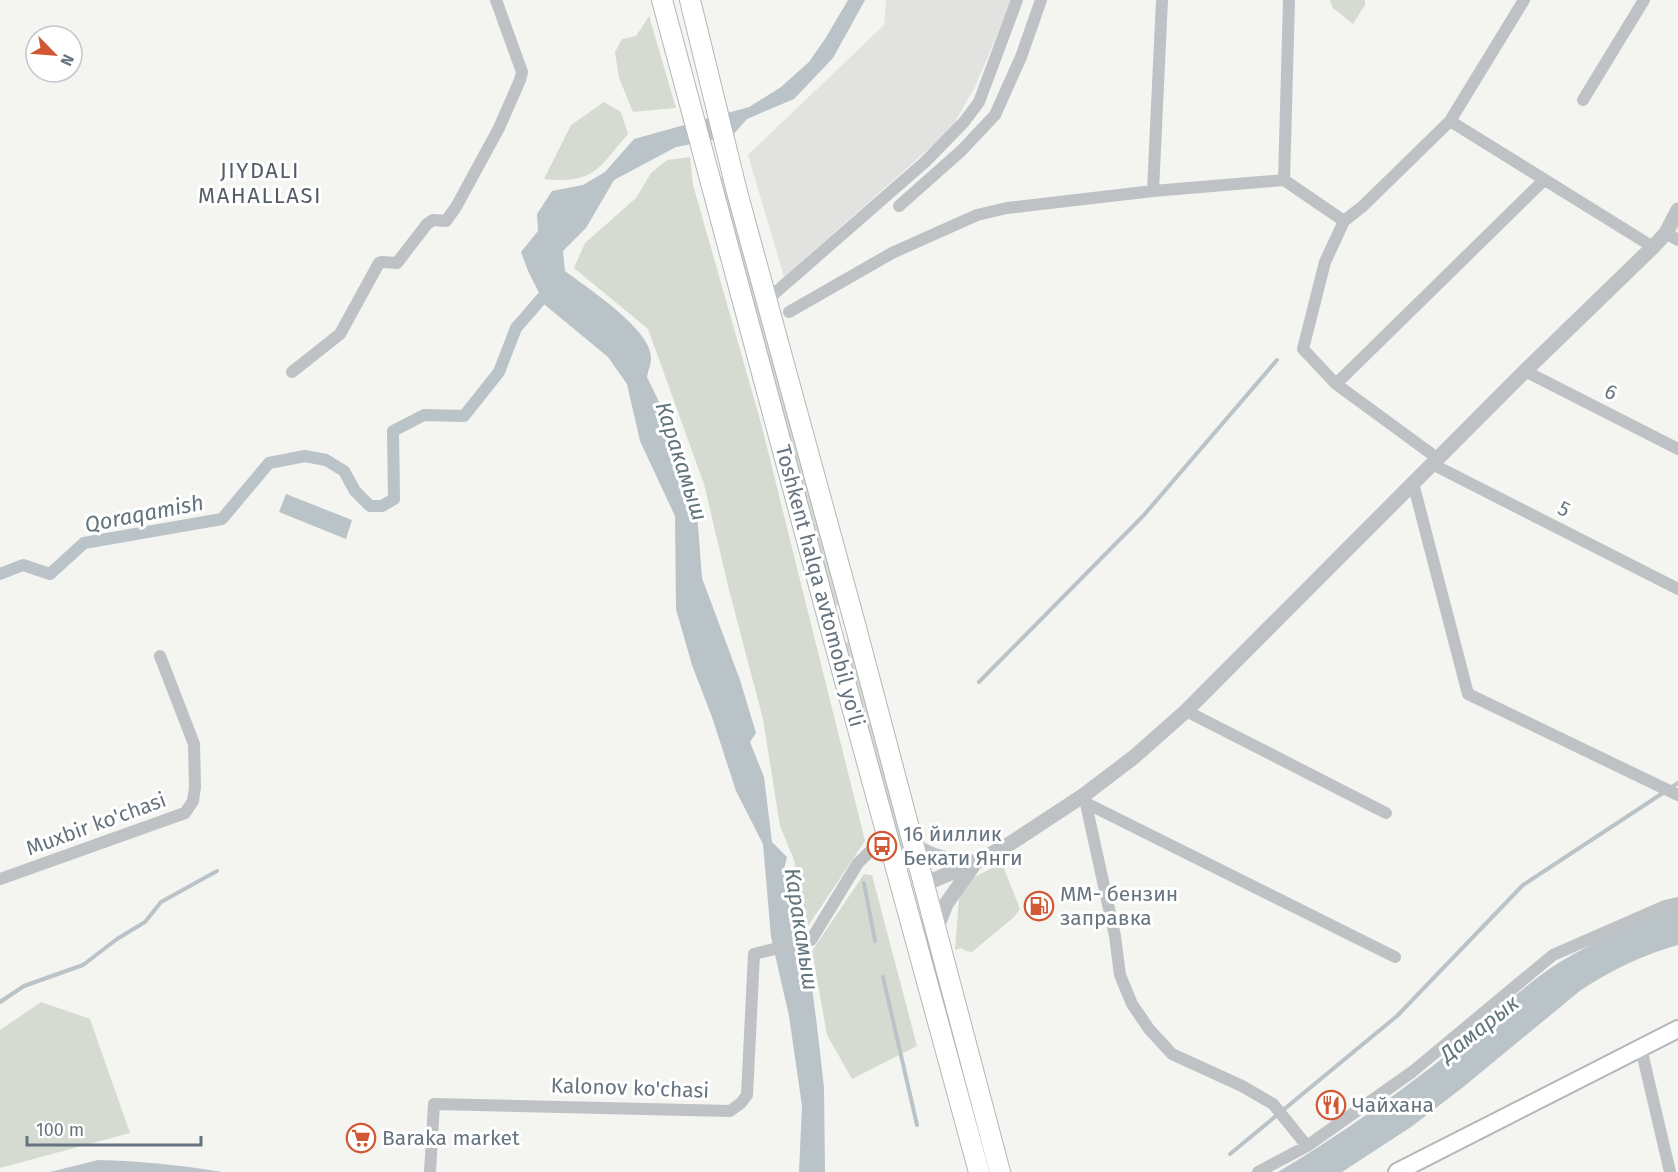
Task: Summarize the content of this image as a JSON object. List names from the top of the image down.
{
  "streets": {
    "highway": ["Toshkent halqa avtomobil yo'li"],
    "street": [
      "6",
      "5",
      "Muxbir ko'chasi",
      "Kalonov ko'chasi"
    ]
  },
  "crossings": [
    ["Toshkent halqa avtomobil yo'li", "Kalonov ko'chasi"]
  ],
  "districts": ["JIYDALI MAHALLASI"],
  "water": ["Каракамыш", "Qoraqamish", "Дамарык"],
  "places": {
    "bus stop": ["16 йиллик Бекати Янги"],
    "fuel station": ["ММ- бензин заправка"],
    "restaurant": ["Чайхана"],
    "supermarket": ["Baraka market"]
  },
  "scale_bar": "100 m",
  "north": "bottom right"
}
